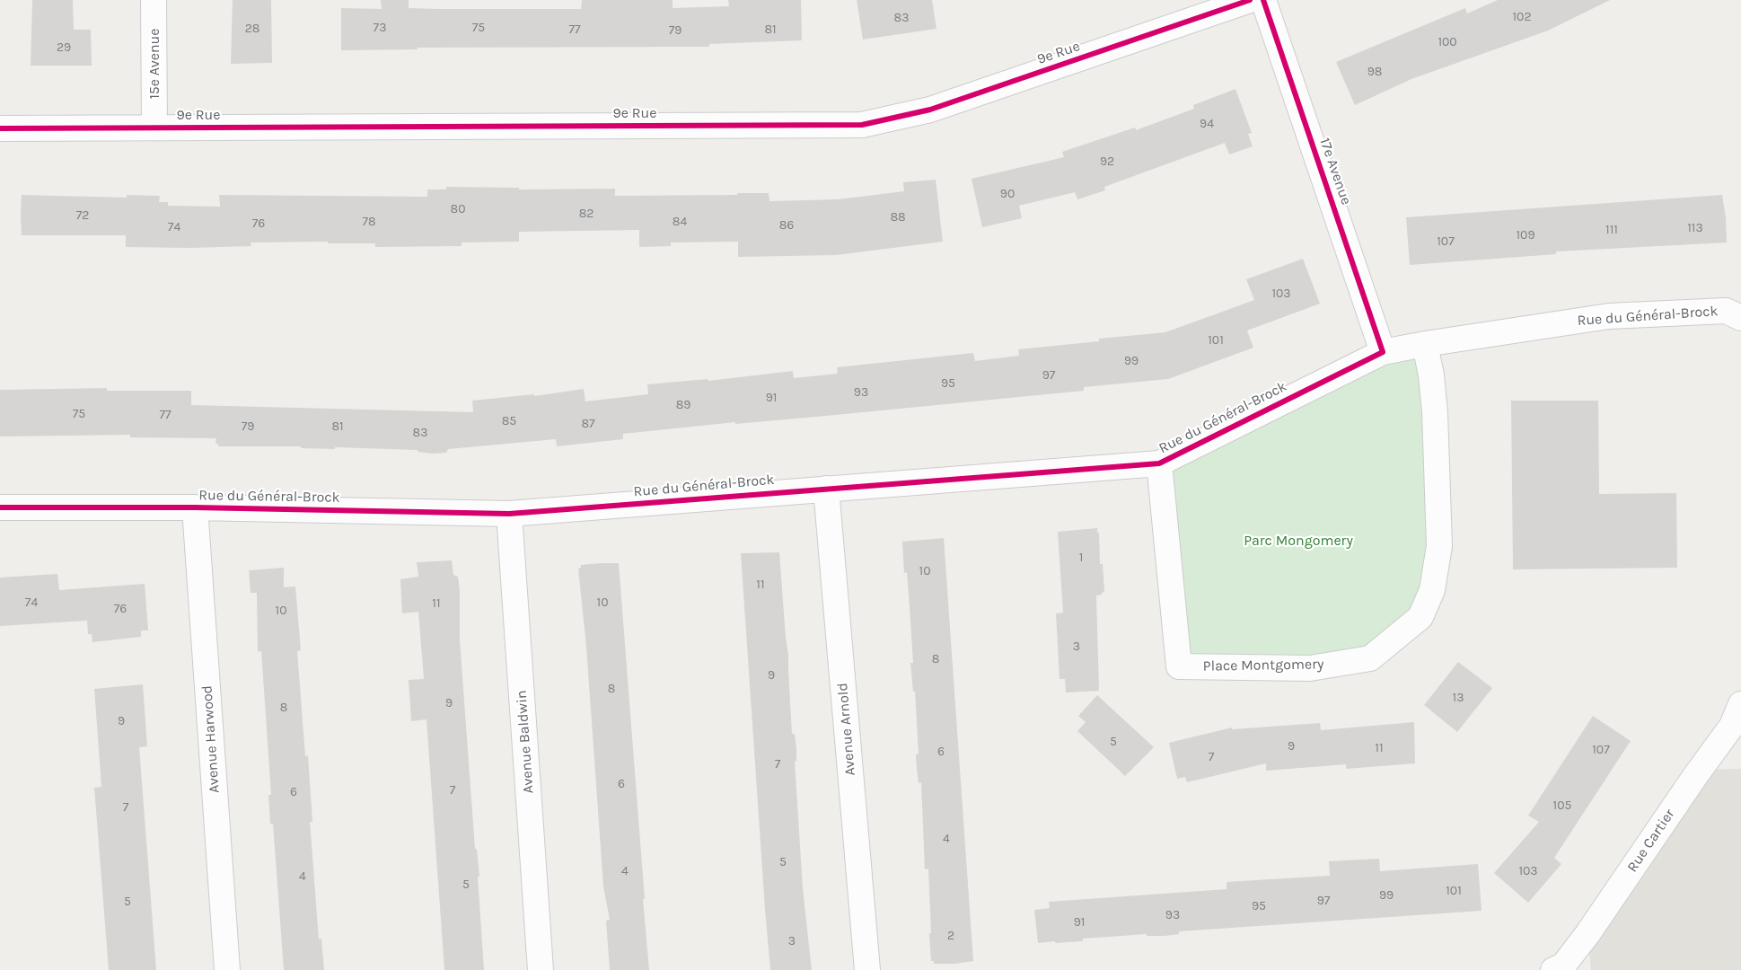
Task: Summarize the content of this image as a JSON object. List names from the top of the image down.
{
  "streets": {
    "street": [
      "9e Rue",
      "15e Avenue",
      "17e Avenue",
      "Rue du Général-Brock",
      "Place Montgomery",
      "Avenue Arnold",
      "Avenue Harwood",
      "Avenue Baldwin",
      "Rue Cartier"
    ]
  },
  "crossings": [
    ["9e Rue", "15e Avenue"],
    ["17e Avenue", "Rue du Général-Brock"],
    ["Rue du Général-Brock", "Place Montgomery"],
    ["Rue du Général-Brock", "Avenue Arnold"],
    ["Rue du Général-Brock", "Avenue Harwood"],
    ["Rue du Général-Brock", "Avenue Baldwin"]
  ],
  "parks": ["Parc Mongomery"],
  "house_numbers": [
    "102",
    "83",
    "73",
    "75",
    "28",
    "77",
    "81",
    "79",
    "100",
    "29",
    "98",
    "94",
    "92",
    "90",
    "80",
    "82",
    "72",
    "88",
    "78",
    "84",
    "76",
    "86",
    "74",
    "113",
    "111",
    "109",
    "107",
    "103",
    "101",
    "99",
    "97",
    "95",
    "93",
    "91",
    "89",
    "75",
    "77",
    "85",
    "87",
    "79",
    "81",
    "83",
    "1",
    "10",
    "11",
    "74",
    "10",
    "11",
    "76",
    "10",
    "3",
    "8",
    "9",
    "8",
    "13",
    "9",
    "8",
    "9",
    "5",
    "9",
    "11",
    "107",
    "6",
    "7",
    "7",
    "6",
    "7",
    "6",
    "105",
    "7",
    "4",
    "5",
    "4",
    "103",
    "4",
    "5",
    "101",
    "99",
    "97",
    "5",
    "95",
    "93",
    "91",
    "2",
    "3"
  ]
}
